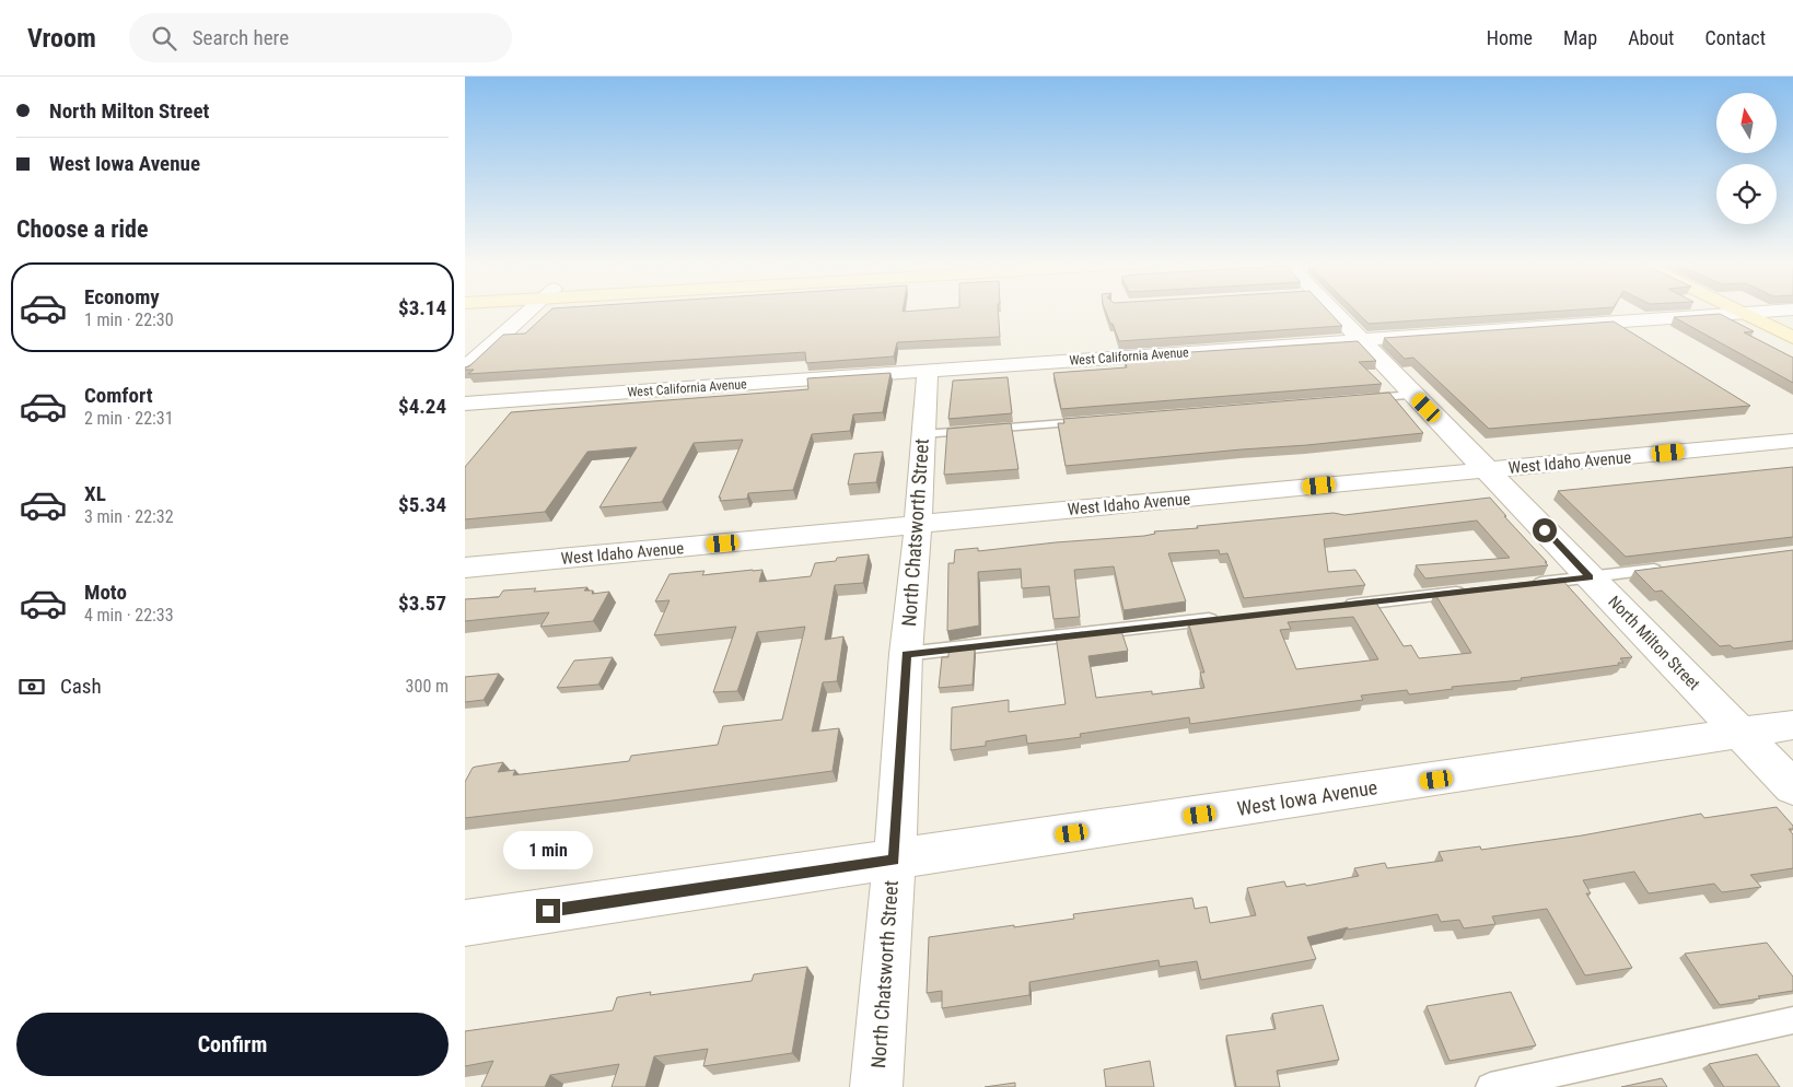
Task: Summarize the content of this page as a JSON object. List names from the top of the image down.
{
  "streets": {
    "street": [
      "West California Avenue",
      "West Idaho Avenue",
      "North Chatsworth Street",
      "North Milton Street",
      "West Iowa Avenue"
    ]
  },
  "crossings": [
    ["West California Avenue", "North Chatsworth Street"],
    ["West California Avenue", "North Milton Street"],
    ["West Idaho Avenue", "North Chatsworth Street"],
    ["West Idaho Avenue", "North Milton Street"],
    ["North Chatsworth Street", "West Iowa Avenue"],
    ["North Milton Street", "West Iowa Avenue"]
  ],
  "north": "top",
  "page": {
    "header": "Vroom",
    "search": "Search here",
    "nav": [
      "Home",
      "Map",
      "About",
      "Contact"
    ],
    "banner": ["North Milton Street", "West Iowa Avenue"],
    "heading": "Choose a ride",
    "list": [
      {
        "name": "Economy",
        "note": "1 min · 22:30",
        "value": "$3.14"
      },
      {
        "name": "Comfort",
        "note": "2 min · 22:31",
        "value": "$4.24"
      },
      {
        "name": "XL",
        "note": "3 min · 22:32",
        "value": "$5.34"
      },
      {
        "name": "Moto",
        "note": "4 min · 22:33",
        "value": "$3.57"
      }
    ],
    "pay": ["Cash", "300 m"],
    "bubble": "1 min",
    "buttons": "Confirm"
  }
}
